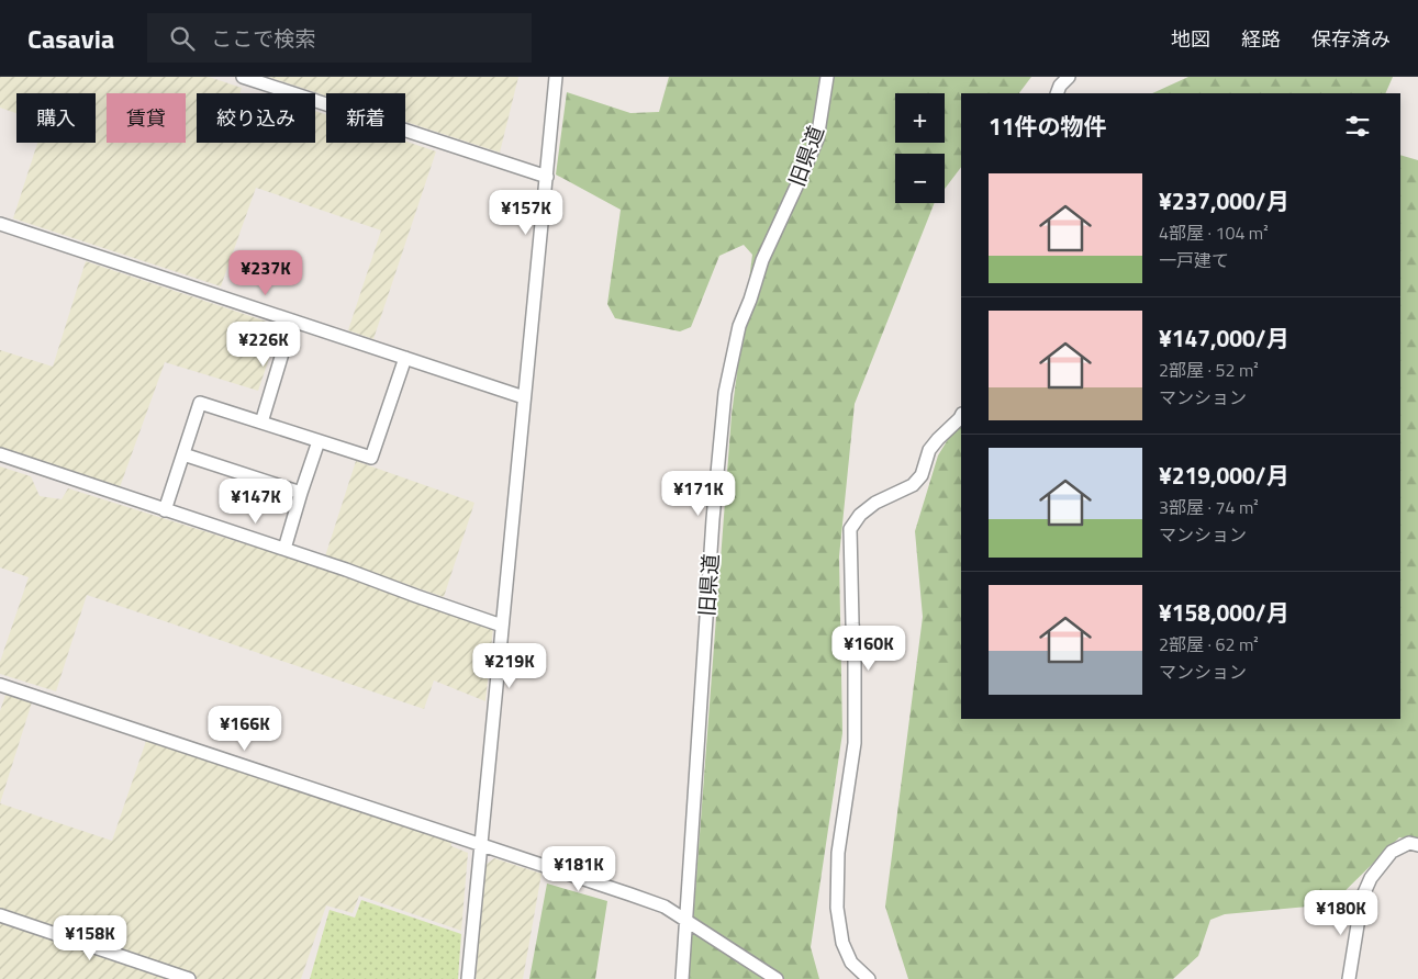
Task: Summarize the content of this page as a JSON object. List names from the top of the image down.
{
  "streets": {
    "street": ["旧県道"]
  },
  "page": {
    "header": "Casavia",
    "search": "ここで検索",
    "nav": ["地図", "経路", "保存済み"],
    "map_buttons": ["+", "−"],
    "chip": [
      "購入",
      "賃貸",
      "絞り込み",
      "新着"
    ],
    "heading": "11件の物件",
    "list": [
      {
        "name": "¥237,000/月",
        "note": "4部屋 · 104 m² · 一戸建て"
      },
      {
        "name": "¥147,000/月",
        "note": "2部屋 · 52 m² · マンション"
      },
      {
        "name": "¥219,000/月",
        "note": "3部屋 · 74 m² · マンション"
      },
      {
        "name": "¥158,000/月",
        "note": "2部屋 · 62 m² · マンション"
      }
    ],
    "price": [
      "¥157K",
      "¥237K",
      "¥226K",
      "¥171K",
      "¥147K",
      "¥160K",
      "¥219K",
      "¥166K",
      "¥181K",
      "¥180K",
      "¥158K"
    ]
  }
}
